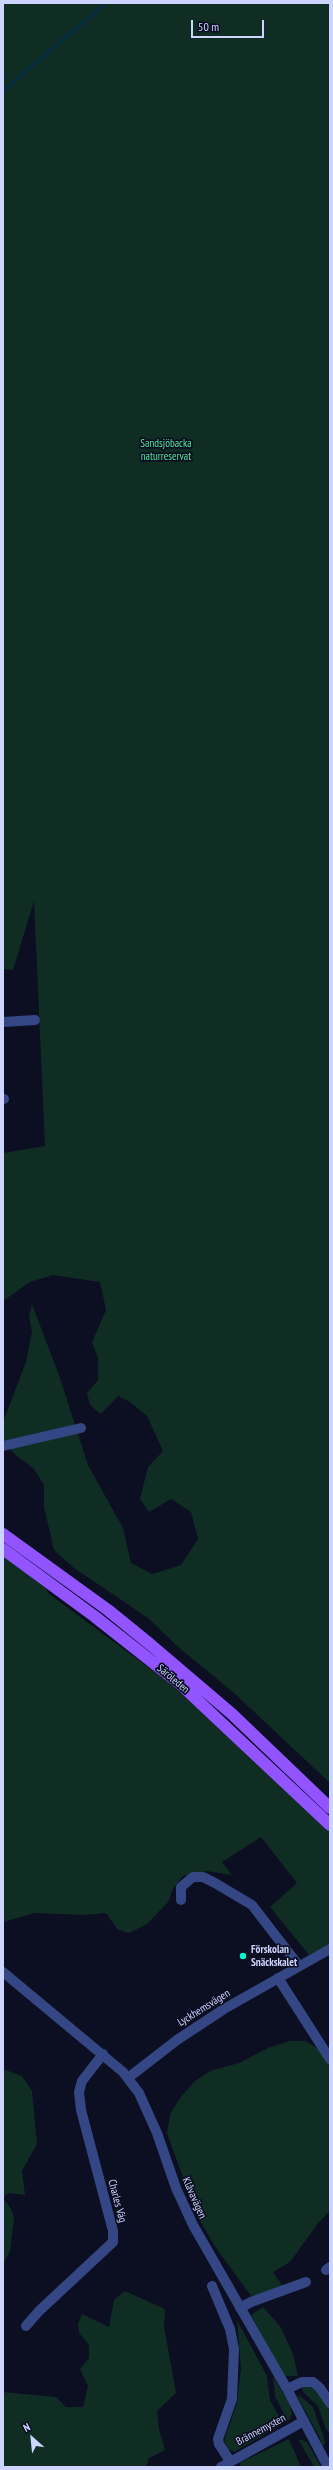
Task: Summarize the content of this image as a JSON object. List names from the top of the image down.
{
  "streets": {
    "main road": ["Säröleden"],
    "street": [
      "Lyckhemsvägen",
      "Klåvavägen",
      "Charles Väg",
      "Brännemysten"
    ]
  },
  "crossings": [
    ["Lyckhemsvägen", "Klåvavägen"],
    ["Klåvavägen", "Charles Väg"],
    ["Klåvavägen", "Brännemysten"]
  ],
  "parks": ["Sandsjöbacka naturreservat"],
  "places": ["Förskolan Snäckskalet"],
  "scale_bar": "50 m",
  "north": "top left"
}
